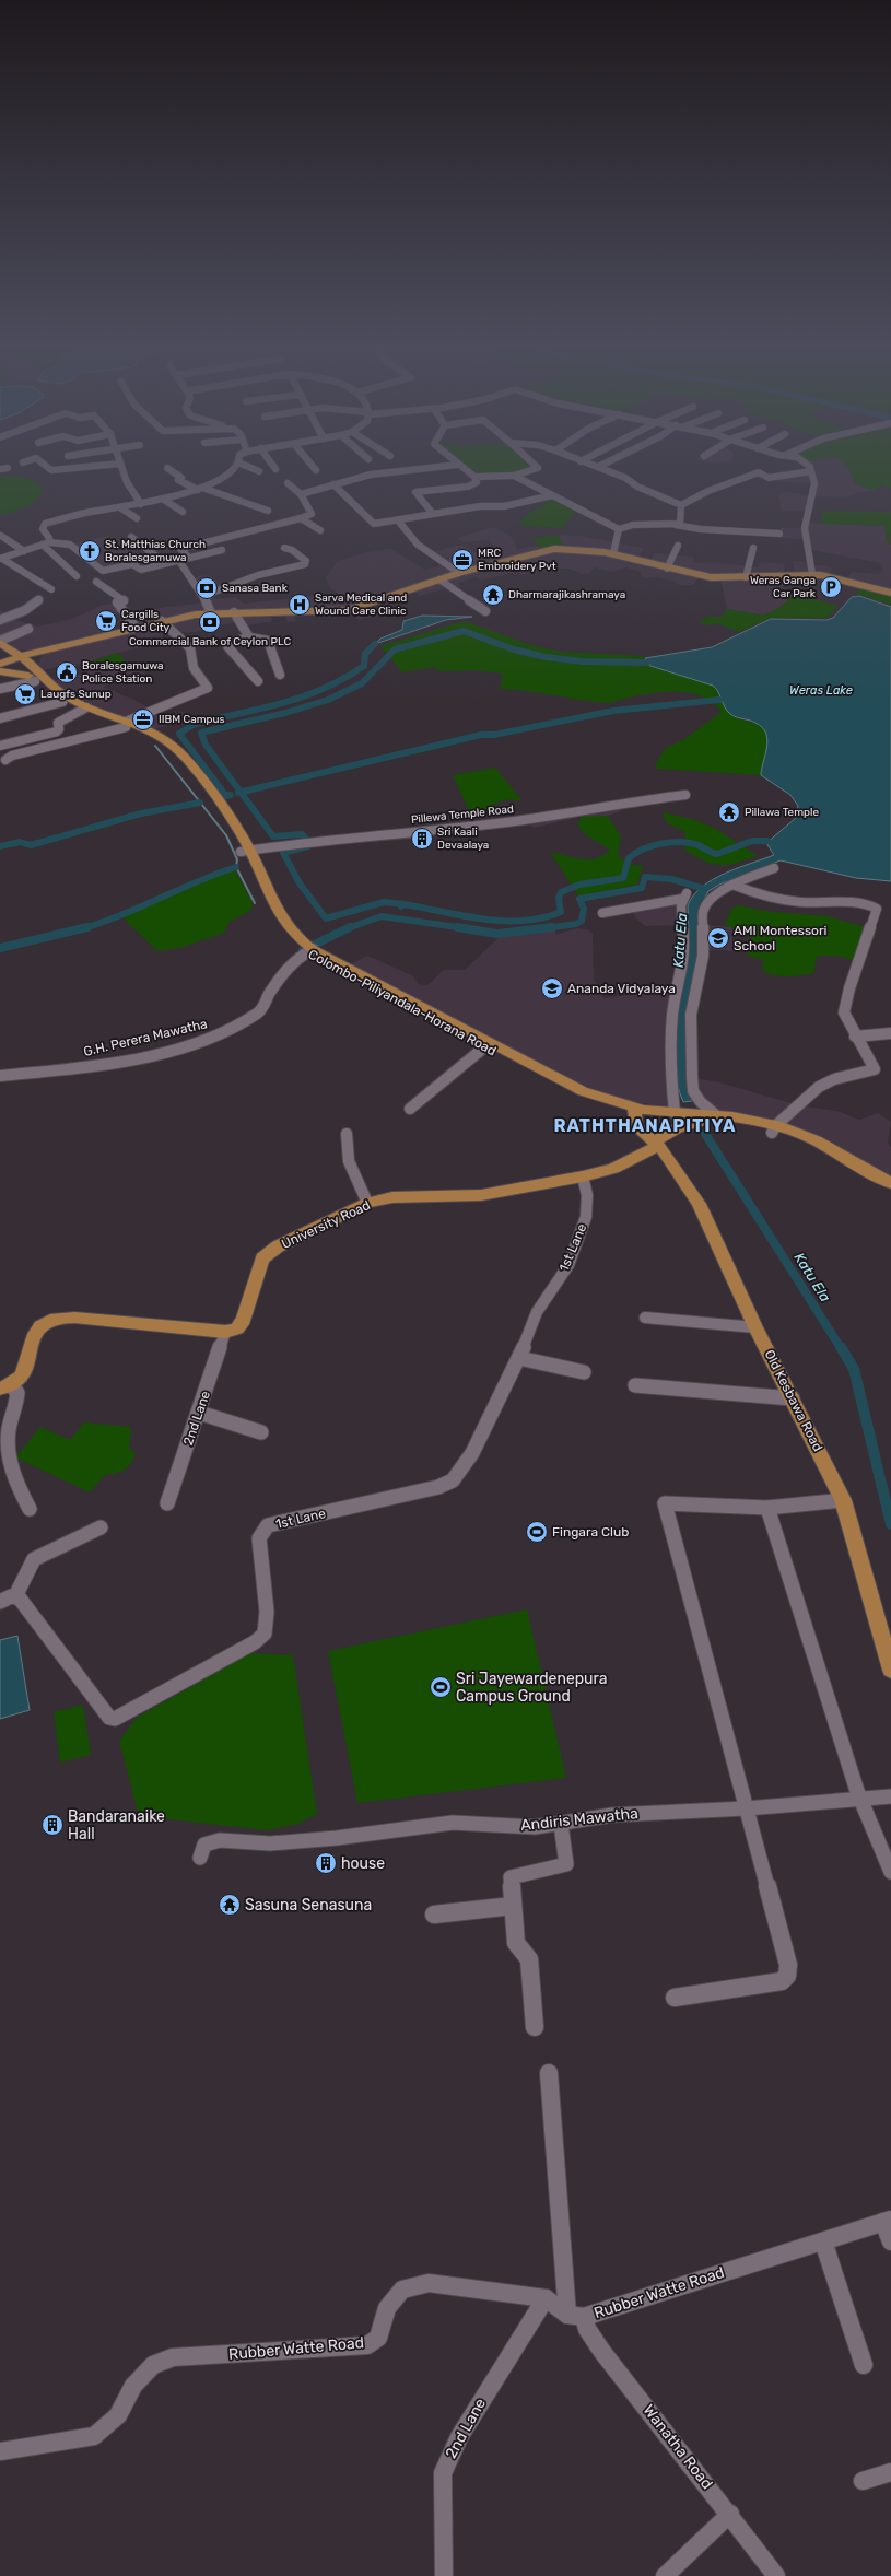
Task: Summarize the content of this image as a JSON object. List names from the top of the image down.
{
  "streets": {
    "main road": ["Colombo-Piliyandala-Horana Road", "University Road", "Old Kesbawa Road"],
    "street": [
      "Pillewa Temple Road",
      "G.H. Perera Mawatha",
      "1st Lane",
      "2nd Lane",
      "Andiris Mawatha",
      "Rubber Watte Road",
      "Wanatha Road"
    ]
  },
  "crossings": [
    ["Pillewa Temple Road", "Colombo-Piliyandala-Horana Road"],
    ["Colombo-Piliyandala-Horana Road", "G.H. Perera Mawatha"],
    ["Colombo-Piliyandala-Horana Road", "University Road"],
    ["Colombo-Piliyandala-Horana Road", "Old Kesbawa Road"],
    ["University Road", "1st Lane"],
    ["University Road", "Old Kesbawa Road"],
    ["University Road", "2nd Lane"],
    ["2nd Lane", "Rubber Watte Road"],
    ["Rubber Watte Road", "Wanatha Road"]
  ],
  "districts": ["RATHTHANAPITIYA"],
  "water": ["Weras Lake", "Katu Ela"],
  "places": {
    "church": ["St. Matthias Church Boralesgamuwa"],
    "office": ["MRC Embroidery Pvt", "IIBM Campus"],
    "parking": ["Weras Ganga Car Park"],
    "bank": ["Sanasa Bank", "Commercial Bank of Ceylon PLC"],
    "temple": ["Dharmarajikashramaya", "Pillawa Temple", "Sasuna Senasuna"],
    "hospital": ["Sarva Medical and Wound Care Clinic"],
    "supermarket": ["Cargills Food City", "Laugfs Sunup"],
    "public building": ["Boralesgamuwa Police Station"],
    "building": ["Sri Kaali Devaalaya", "Bandaranaike Hall", "house"],
    "school or university": ["AMI Montessori School", "Ananda Vidyalaya"],
    "sports": ["Fingara Club", "Sri Jayewardenepura Campus Ground"]
  }
}
